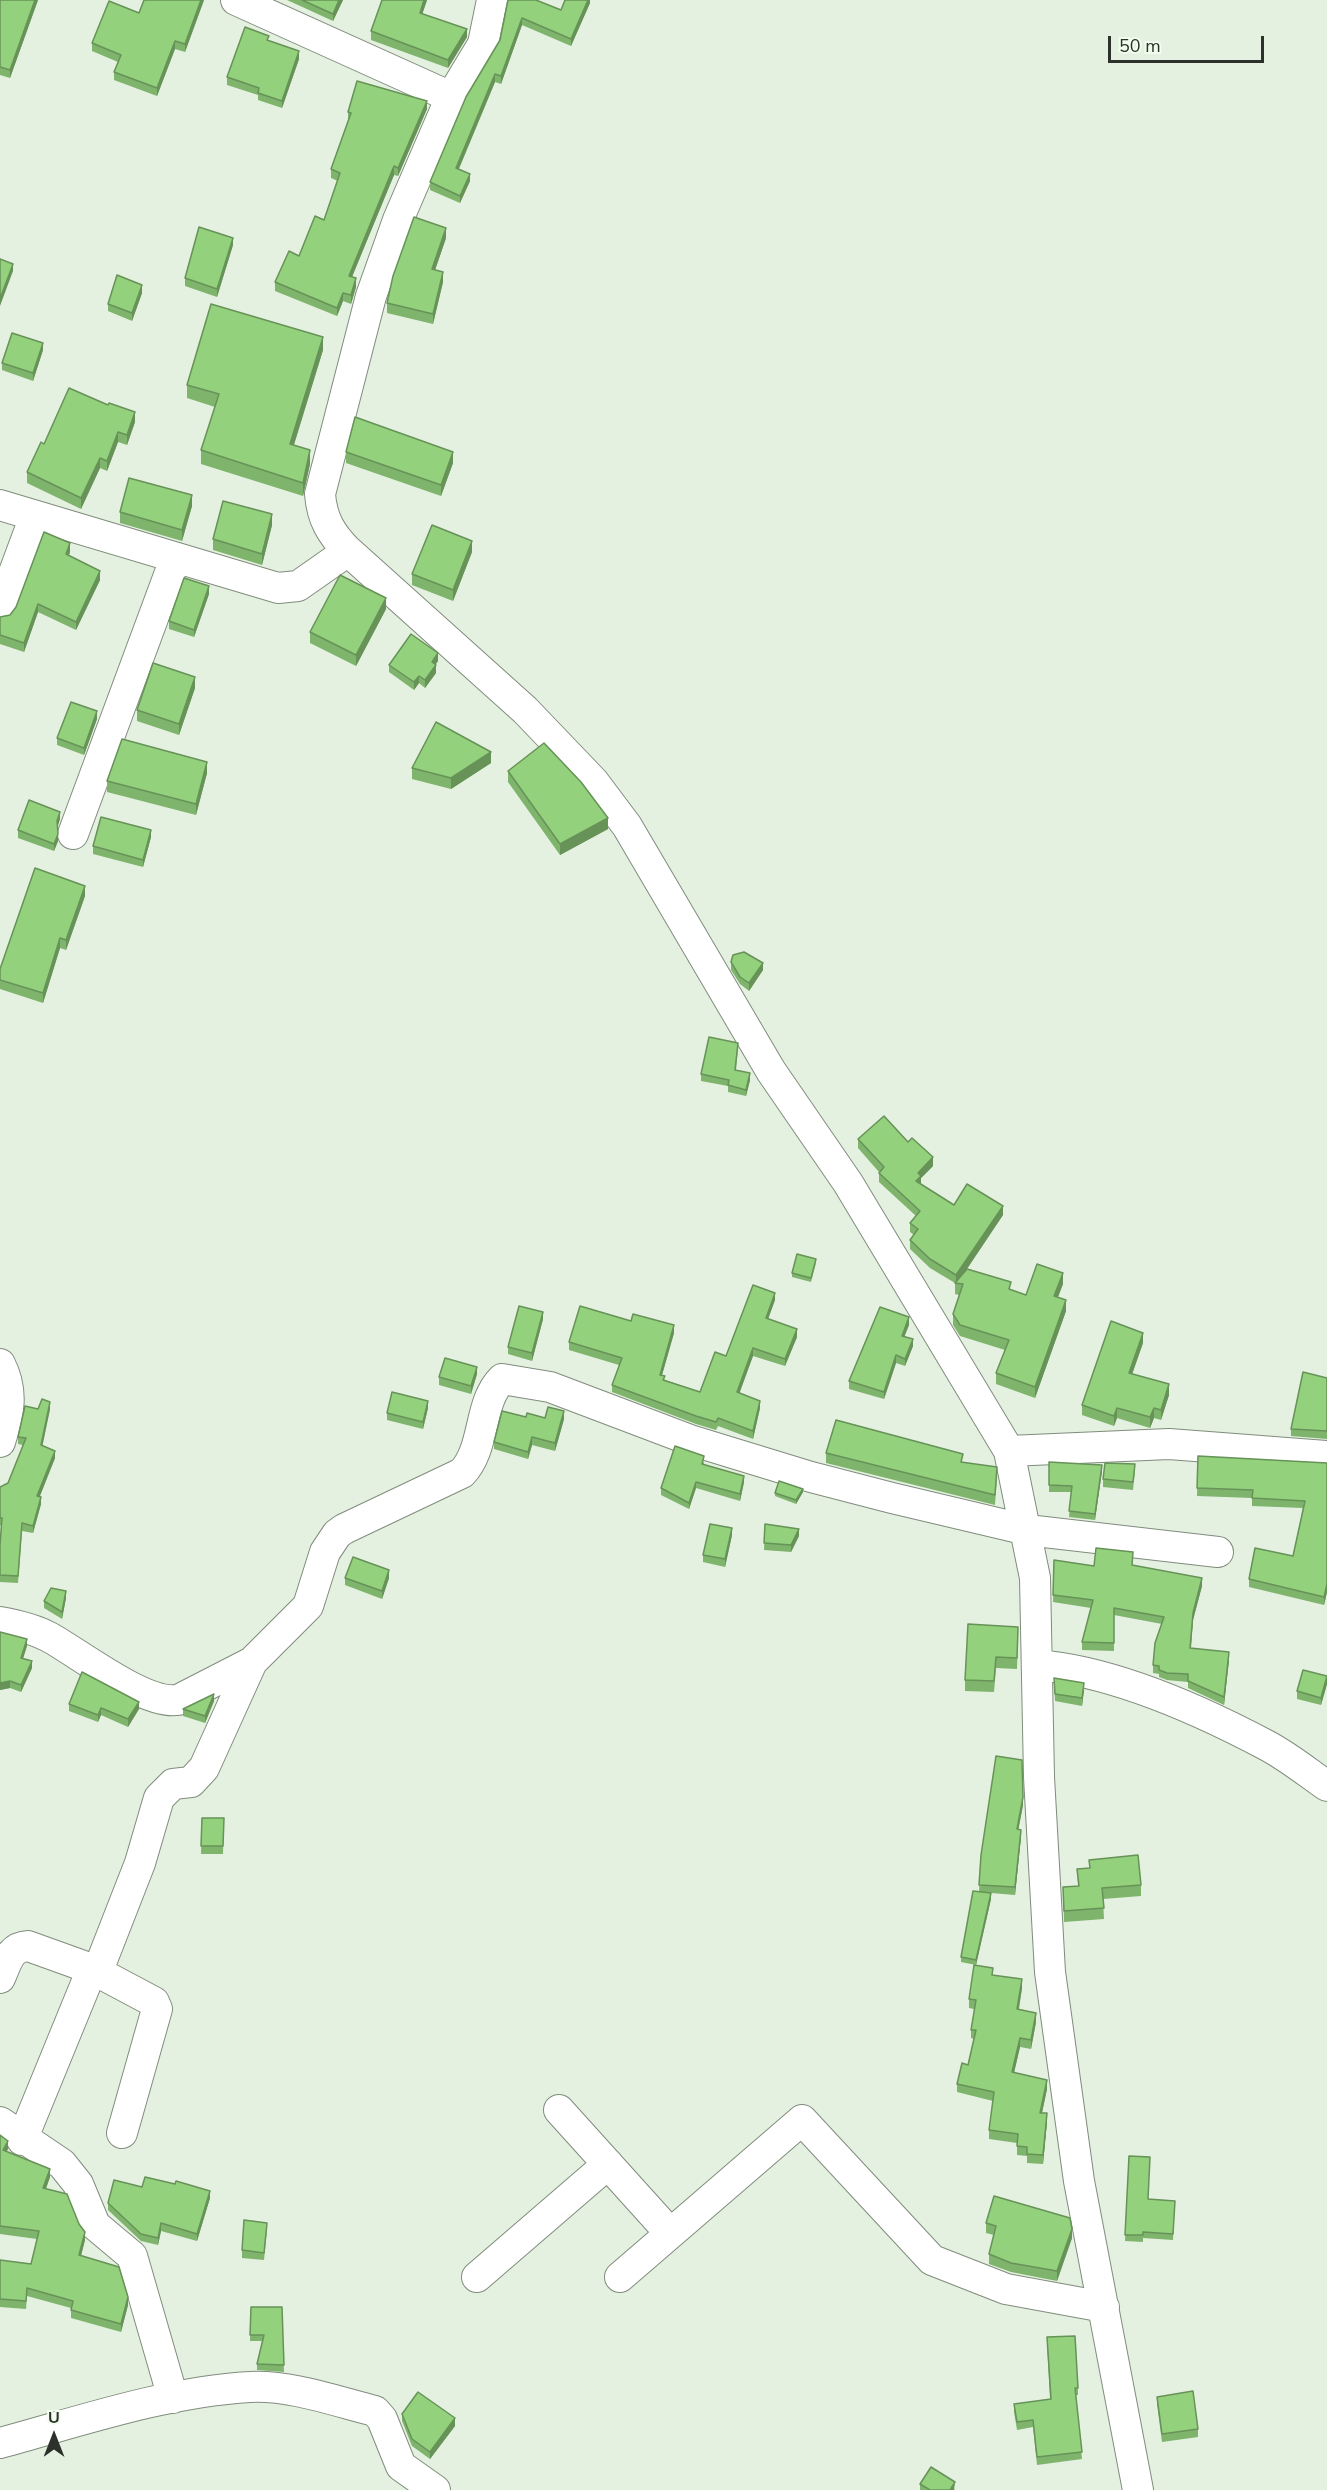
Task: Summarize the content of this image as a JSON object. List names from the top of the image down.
{
  "scale_bar": "50 m",
  "north": "top"
}
